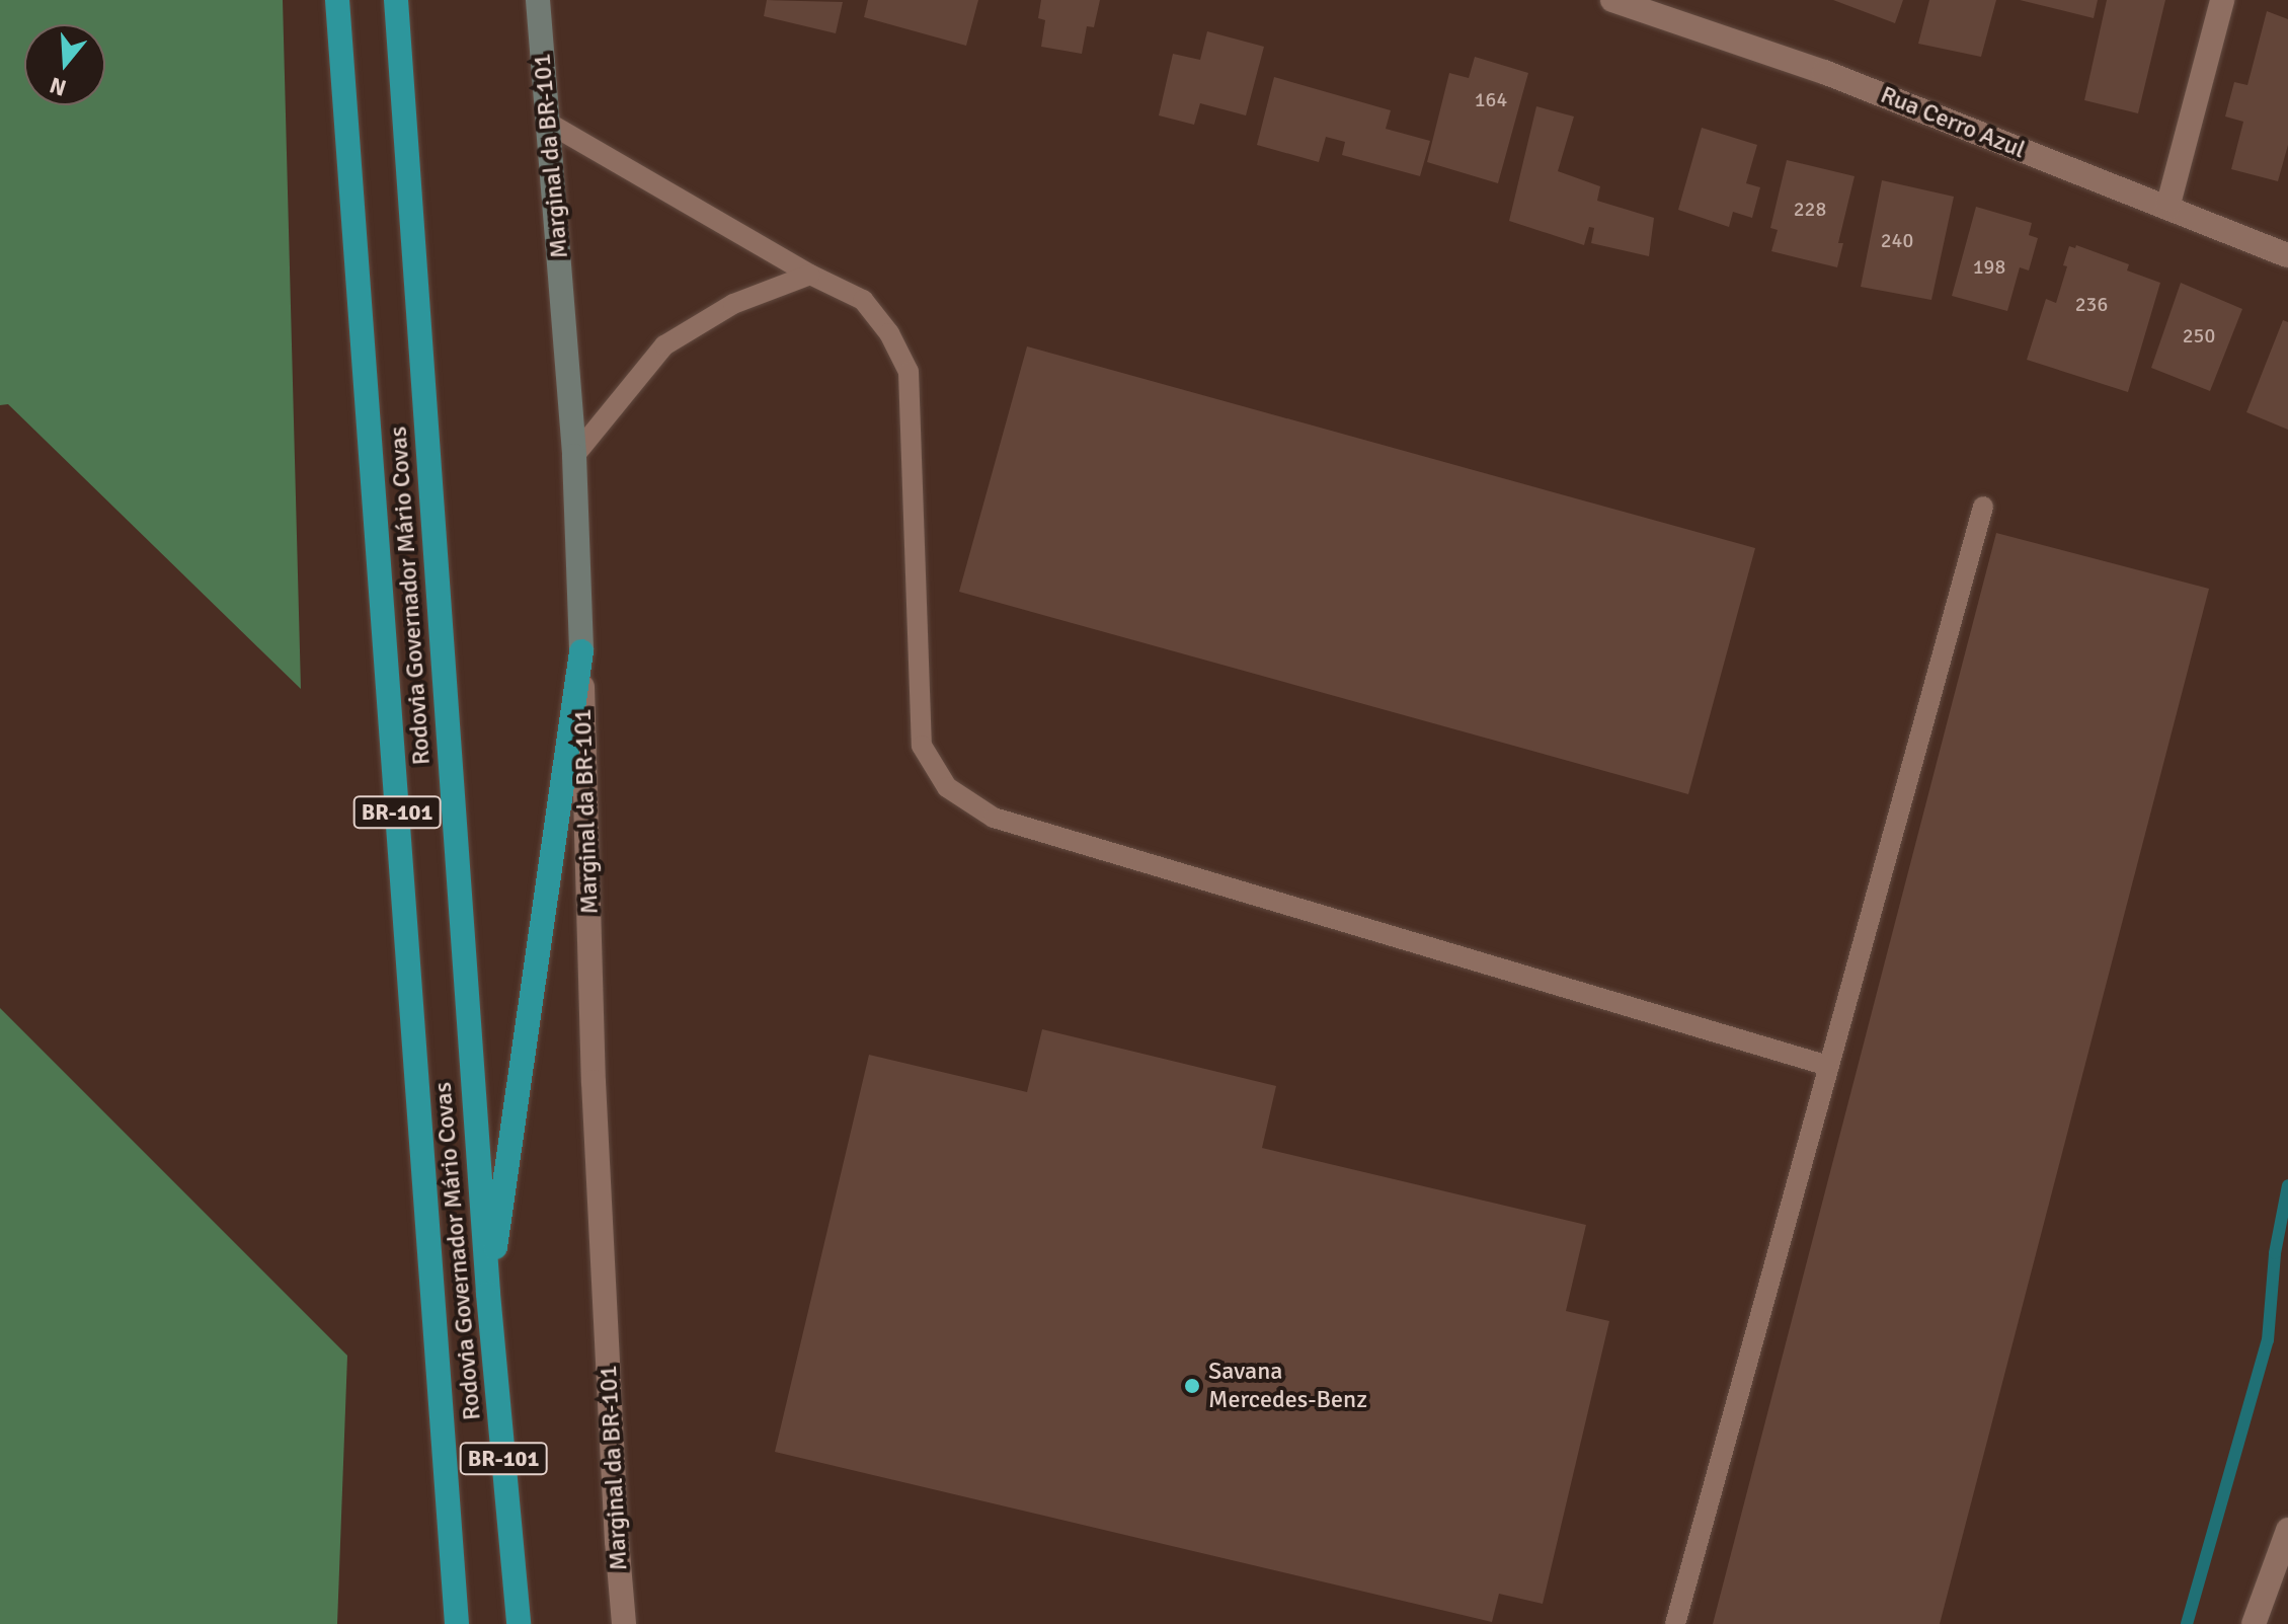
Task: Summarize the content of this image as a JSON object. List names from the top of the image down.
{
  "streets": {
    "highway": ["Rodovia Governador Mário Covas", "BR-101"],
    "main road": ["Marginal da BR-101"],
    "street": ["Rua Cerro Azul"]
  },
  "places": ["Savana Mercedes-Benz"],
  "house_numbers": [
    "164",
    "228",
    "240",
    "198",
    "236",
    "250"
  ],
  "north": "bottom"
}
